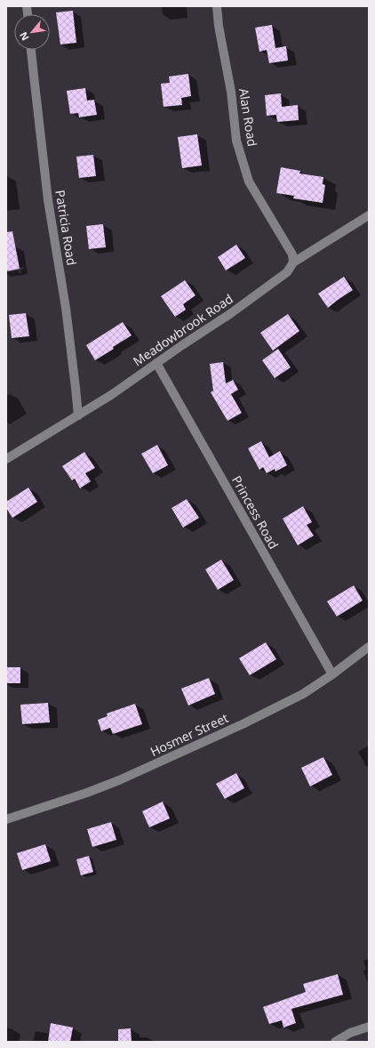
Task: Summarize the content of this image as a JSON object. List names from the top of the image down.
{
  "streets": {
    "street": [
      "Alan Road",
      "Patricia Road",
      "Meadowbrook Road",
      "Princess Road",
      "Hosmer Street"
    ]
  },
  "crossings": [
    ["Alan Road", "Meadowbrook Road"],
    ["Patricia Road", "Meadowbrook Road"],
    ["Meadowbrook Road", "Princess Road"],
    ["Princess Road", "Hosmer Street"]
  ],
  "north": "bottom left"
}
